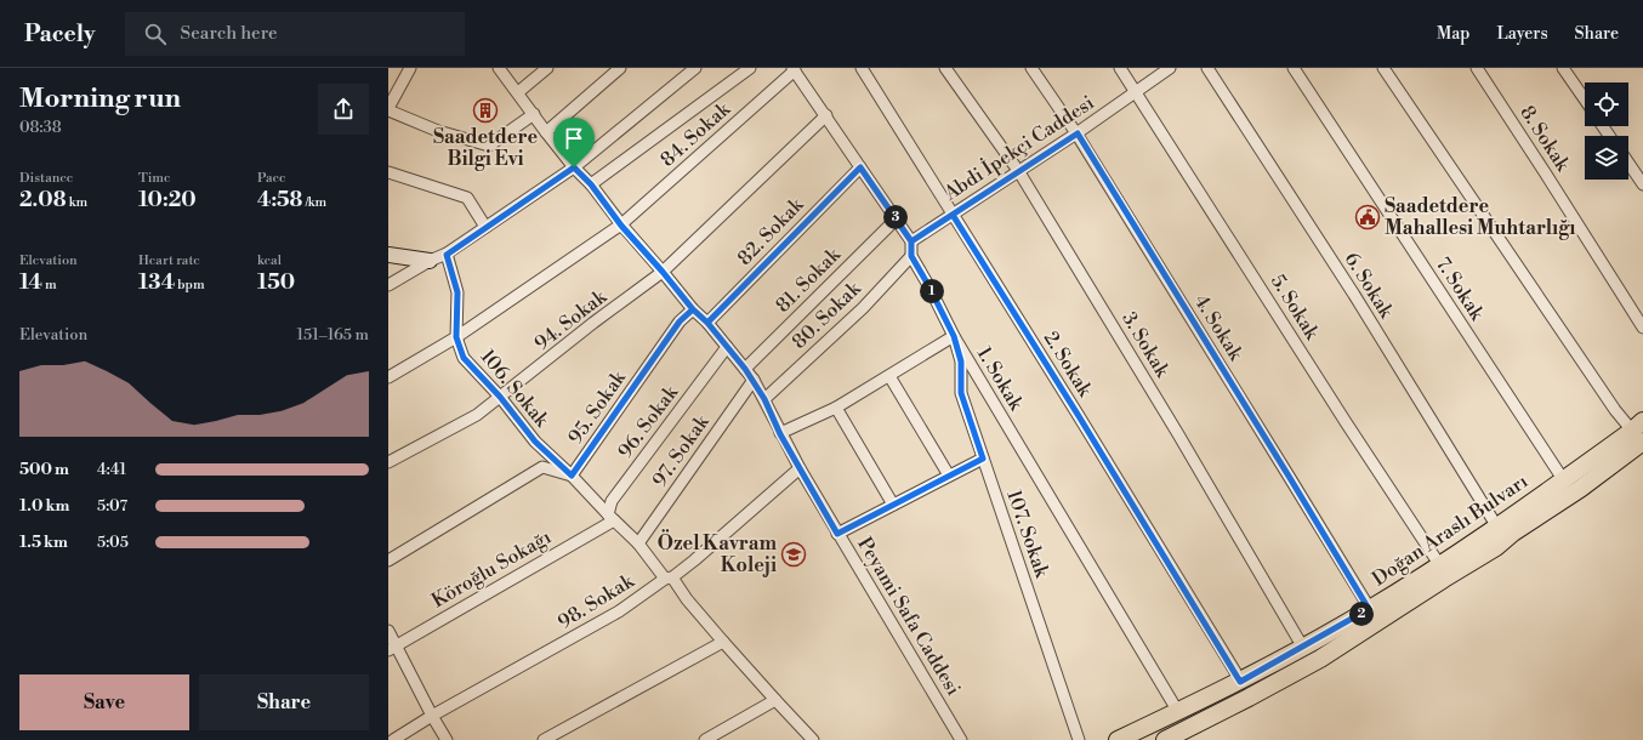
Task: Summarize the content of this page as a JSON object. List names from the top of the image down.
{
  "streets": {
    "main road": ["Doğan Araslı Bulvarı"],
    "street": [
      "84. Sokak",
      "8. Sokak",
      "Abdi İpekçi Caddesi",
      "82. Sokak",
      "81. Sokak",
      "6. Sokak",
      "7. Sokak",
      "5. Sokak",
      "80. Sokak",
      "94. Sokak",
      "4. Sokak",
      "3. Sokak",
      "2. Sokak",
      "1. Sokak",
      "106. Sokak",
      "95. Sokak",
      "96. Sokak",
      "97. Sokak",
      "107. Sokak",
      "Köroğlu Sokağı",
      "98. Sokak",
      "Peyami Safa Caddesi"
    ]
  },
  "crossings": [
    ["84. Sokak", "106. Sokak"],
    ["84. Sokak", "Peyami Safa Caddesi"],
    ["Abdi İpekçi Caddesi", "5. Sokak"],
    ["Abdi İpekçi Caddesi", "4. Sokak"],
    ["Abdi İpekçi Caddesi", "3. Sokak"],
    ["Abdi İpekçi Caddesi", "2. Sokak"],
    ["82. Sokak", "Peyami Safa Caddesi"],
    ["81. Sokak", "Peyami Safa Caddesi"],
    ["6. Sokak", "Doğan Araslı Bulvarı"],
    ["7. Sokak", "Doğan Araslı Bulvarı"],
    ["5. Sokak", "Doğan Araslı Bulvarı"],
    ["80. Sokak", "1. Sokak"],
    ["80. Sokak", "Peyami Safa Caddesi"],
    ["94. Sokak", "106. Sokak"],
    ["94. Sokak", "Peyami Safa Caddesi"],
    ["4. Sokak", "Doğan Araslı Bulvarı"],
    ["3. Sokak", "Doğan Araslı Bulvarı"],
    ["2. Sokak", "Doğan Araslı Bulvarı"],
    ["1. Sokak", "Doğan Araslı Bulvarı"],
    ["1. Sokak", "107. Sokak"],
    ["106. Sokak", "95. Sokak"],
    ["106. Sokak", "96. Sokak"],
    ["106. Sokak", "97. Sokak"],
    ["106. Sokak", "Köroğlu Sokağı"],
    ["106. Sokak", "98. Sokak"],
    ["95. Sokak", "Peyami Safa Caddesi"],
    ["96. Sokak", "Köroğlu Sokağı"],
    ["96. Sokak", "Peyami Safa Caddesi"],
    ["97. Sokak", "Peyami Safa Caddesi"],
    ["98. Sokak", "Peyami Safa Caddesi"]
  ],
  "places": {
    "building": ["Saadetdere Bilgi Evi"],
    "public building": ["Saadetdere Mahallesi Muhtarlığı"],
    "school or university": ["Özel Kavram Koleji"]
  },
  "page": {
    "header": "Pacely",
    "search": "Search here",
    "nav": ["Map", "Layers", "Share"],
    "heading": ["Morning run", "08:38"],
    "stats": [
      ["Distance", "2.08 km"],
      ["Time", "10:20"],
      ["Pace", "4:58 /km"],
      ["Elevation", "14 m"],
      ["Heart rate", "134 bpm"],
      ["kcal", "150"]
    ],
    "pins": ["3", "1", "2"],
    "chart": ["Elevation", "151–165 m"],
    "list": [
      {
        "name": "500 m",
        "note": "4:41"
      },
      {
        "name": "1.0 km",
        "note": "5:07"
      },
      {
        "name": "1.5 km",
        "note": "5:05"
      }
    ],
    "buttons": ["Save", "Share"]
  }
}
